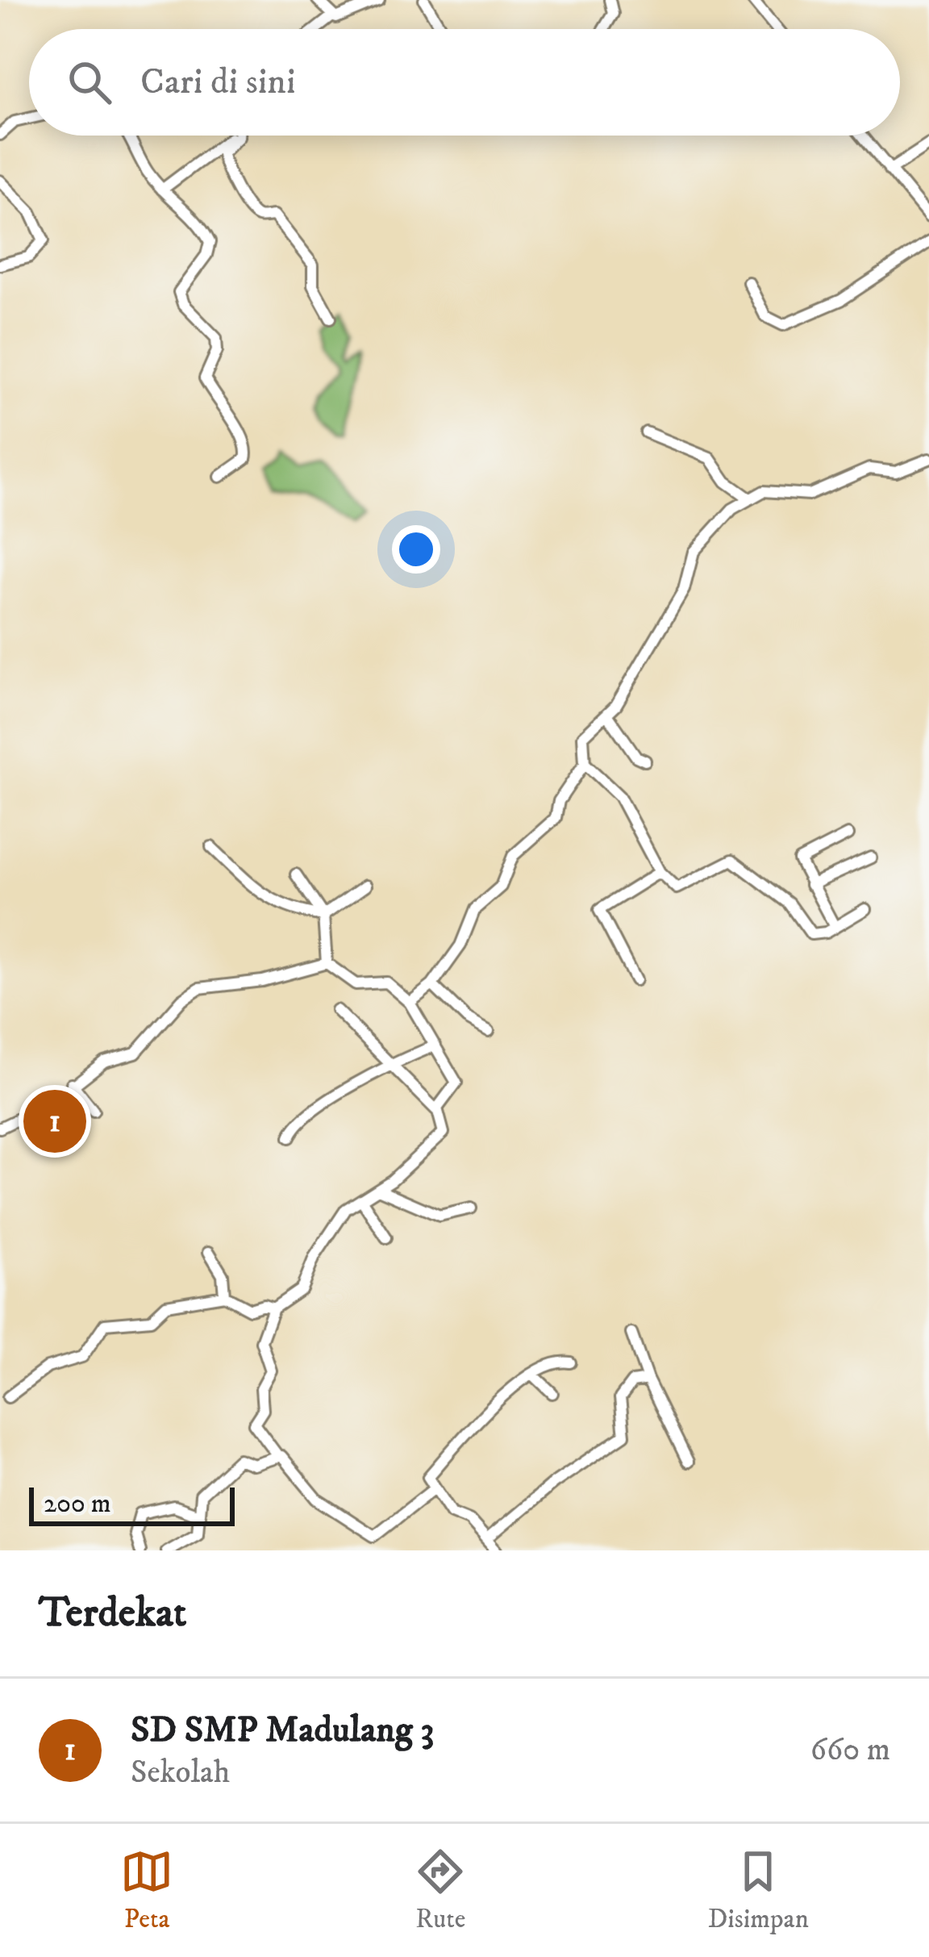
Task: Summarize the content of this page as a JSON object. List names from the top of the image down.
{
  "scale_bar": "200 m",
  "page": {
    "search": "Cari di sini",
    "pins": "1",
    "scale": "200 m",
    "heading": "Terdekat",
    "list": [
      {
        "mark": "1",
        "name": "SD SMP Madulang 3",
        "note": "Sekolah",
        "value": "660 m"
      }
    ],
    "nav": ["Peta", "Rute", "Disimpan"]
  }
}
